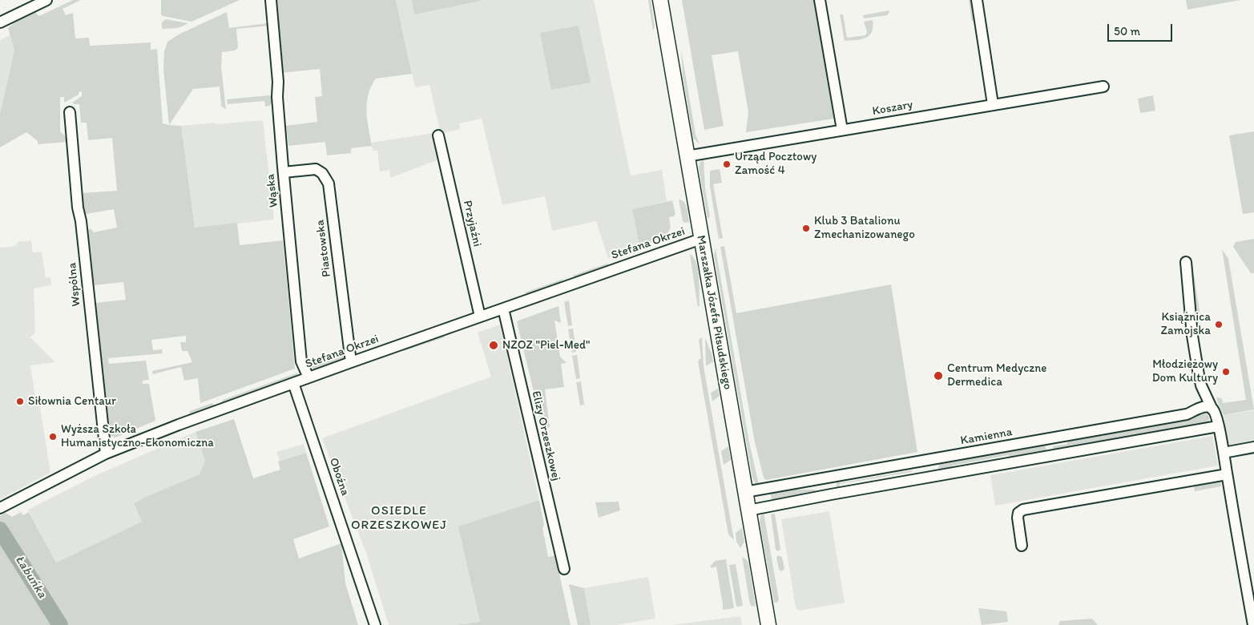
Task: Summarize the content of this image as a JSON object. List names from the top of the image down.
{
  "streets": {
    "street": [
      "Koszary",
      "Wąska",
      "Przyjaźni",
      "Stefana Okrzei",
      "Piastowska",
      "Wspólna",
      "Marszałka Józefa Piłsudskiego",
      "Elizy Orzeszkowej",
      "Kamienna",
      "Oboźna"
    ]
  },
  "crossings": [
    ["Koszary", "Marszałka Józefa Piłsudskiego"],
    ["Wąska", "Stefana Okrzei"],
    ["Wąska", "Piastowska"],
    ["Przyjaźni", "Stefana Okrzei"],
    ["Stefana Okrzei", "Piastowska"],
    ["Stefana Okrzei", "Wspólna"],
    ["Stefana Okrzei", "Marszałka Józefa Piłsudskiego"],
    ["Stefana Okrzei", "Elizy Orzeszkowej"],
    ["Stefana Okrzei", "Oboźna"],
    ["Marszałka Józefa Piłsudskiego", "Kamienna"]
  ],
  "districts": ["OSIEDLE ORZESZKOWEJ"],
  "water": ["Łabuńka"],
  "places": [
    "Urząd Pocztowy Zamość 4",
    "Klub 3 Batalionu Zmechanizowanego",
    "Książnica Zamojska",
    "NZOZ \"Piel-Med\"",
    "Młodzieżowy Dom Kultury",
    "Centrum Medyczne Dermedica",
    "Siłownia Centaur",
    "Wyższa Szkoła Humanistyczno-Ekonomiczna"
  ],
  "scale_bar": "50 m"
}
